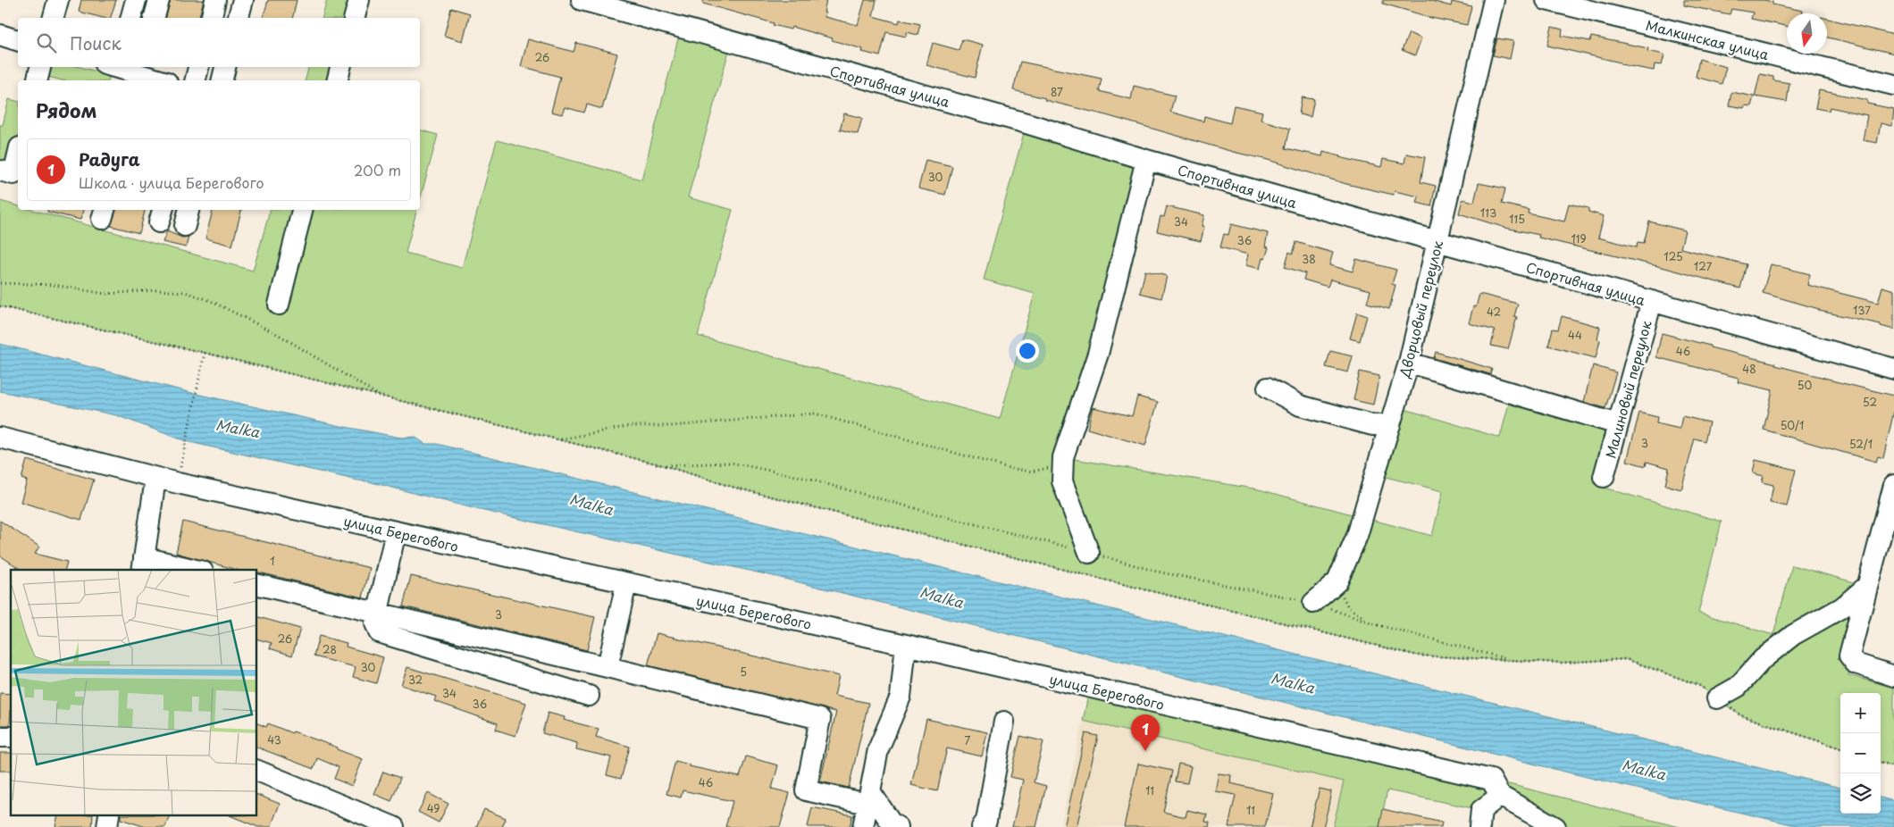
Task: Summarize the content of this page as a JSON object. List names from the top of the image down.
{
  "streets": {
    "street": [
      "Малкинская улица",
      "Спортивная улица",
      "Дворцовый переулок",
      "Малиновый переулок",
      "улица Берегового"
    ]
  },
  "crossings": [
    ["Спортивная улица", "Дворцовый переулок"],
    ["Спортивная улица", "Малиновый переулок"]
  ],
  "water": ["Malka"],
  "house_numbers": [
    "26",
    "87",
    "30",
    "113",
    "115",
    "34",
    "119",
    "36",
    "125",
    "38",
    "127",
    "137",
    "42",
    "44",
    "46",
    "48",
    "50",
    "52",
    "50/1",
    "3",
    "52/1",
    "1",
    "3",
    "26",
    "28",
    "30",
    "5",
    "32",
    "34",
    "36",
    "43",
    "7",
    "46",
    "11",
    "49",
    "11"
  ],
  "north": "bottom",
  "page": {
    "search": "Поиск",
    "heading": "Рядом",
    "list": [
      {
        "mark": "1",
        "name": "Радуга",
        "note": "Школа · улица Берегового",
        "value": "200 m"
      }
    ],
    "map_buttons": ["+", "−"],
    "pins": "1"
  }
}
